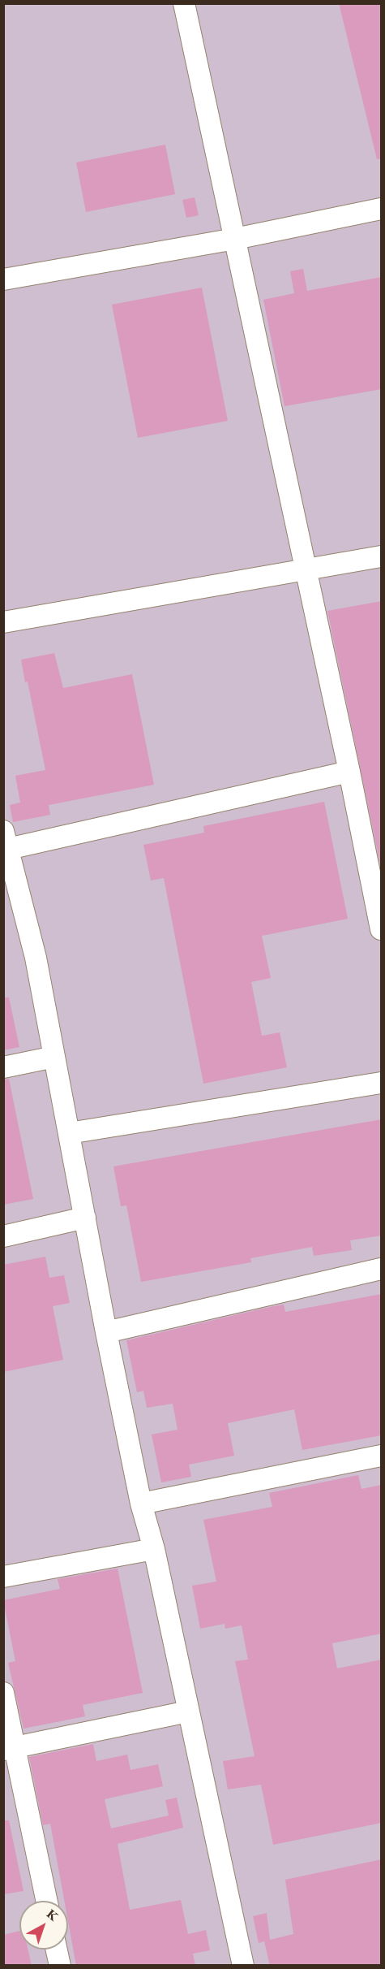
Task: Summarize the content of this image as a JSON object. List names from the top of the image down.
{
  "north": "top right"
}
